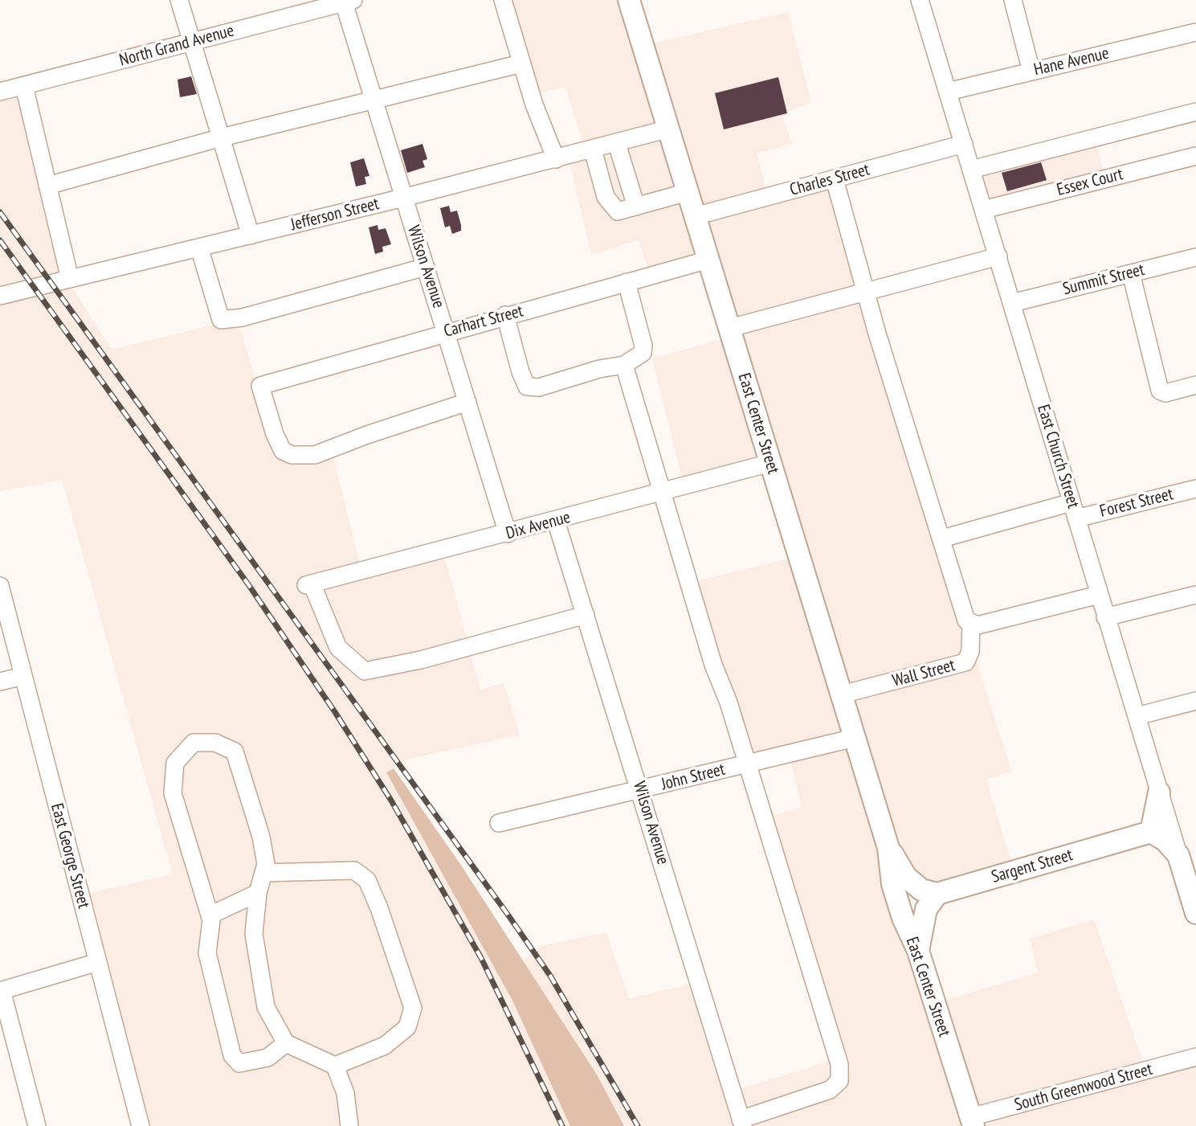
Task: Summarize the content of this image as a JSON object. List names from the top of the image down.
{
  "streets": {
    "main road": ["East Center Street", "East Church Street", "Sargent Street"],
    "street": [
      "North Grand Avenue",
      "Hane Avenue",
      "Charles Street",
      "Essex Court",
      "Jefferson Street",
      "Wilson Avenue",
      "Summit Street",
      "Carhart Street",
      "Forest Street",
      "Dix Avenue",
      "Wall Street",
      "John Street",
      "East George Street",
      "South Greenwood Street"
    ]
  },
  "crossings": [
    ["North Grand Avenue", "Wilson Avenue"],
    ["Hane Avenue", "East Church Street"],
    ["Charles Street", "East Center Street"],
    ["Charles Street", "East Church Street"],
    ["Essex Court", "East Church Street"],
    ["Jefferson Street", "Wilson Avenue"],
    ["Jefferson Street", "East Center Street"],
    ["Wilson Avenue", "Carhart Street"],
    ["Wilson Avenue", "Dix Avenue"],
    ["Wilson Avenue", "John Street"],
    ["Summit Street", "East Church Street"],
    ["Carhart Street", "East Center Street"],
    ["East Center Street", "Dix Avenue"],
    ["East Center Street", "Wall Street"],
    ["East Center Street", "John Street"],
    ["East Center Street", "Sargent Street"],
    ["East Center Street", "South Greenwood Street"],
    ["East Church Street", "Forest Street"]
  ]
}
